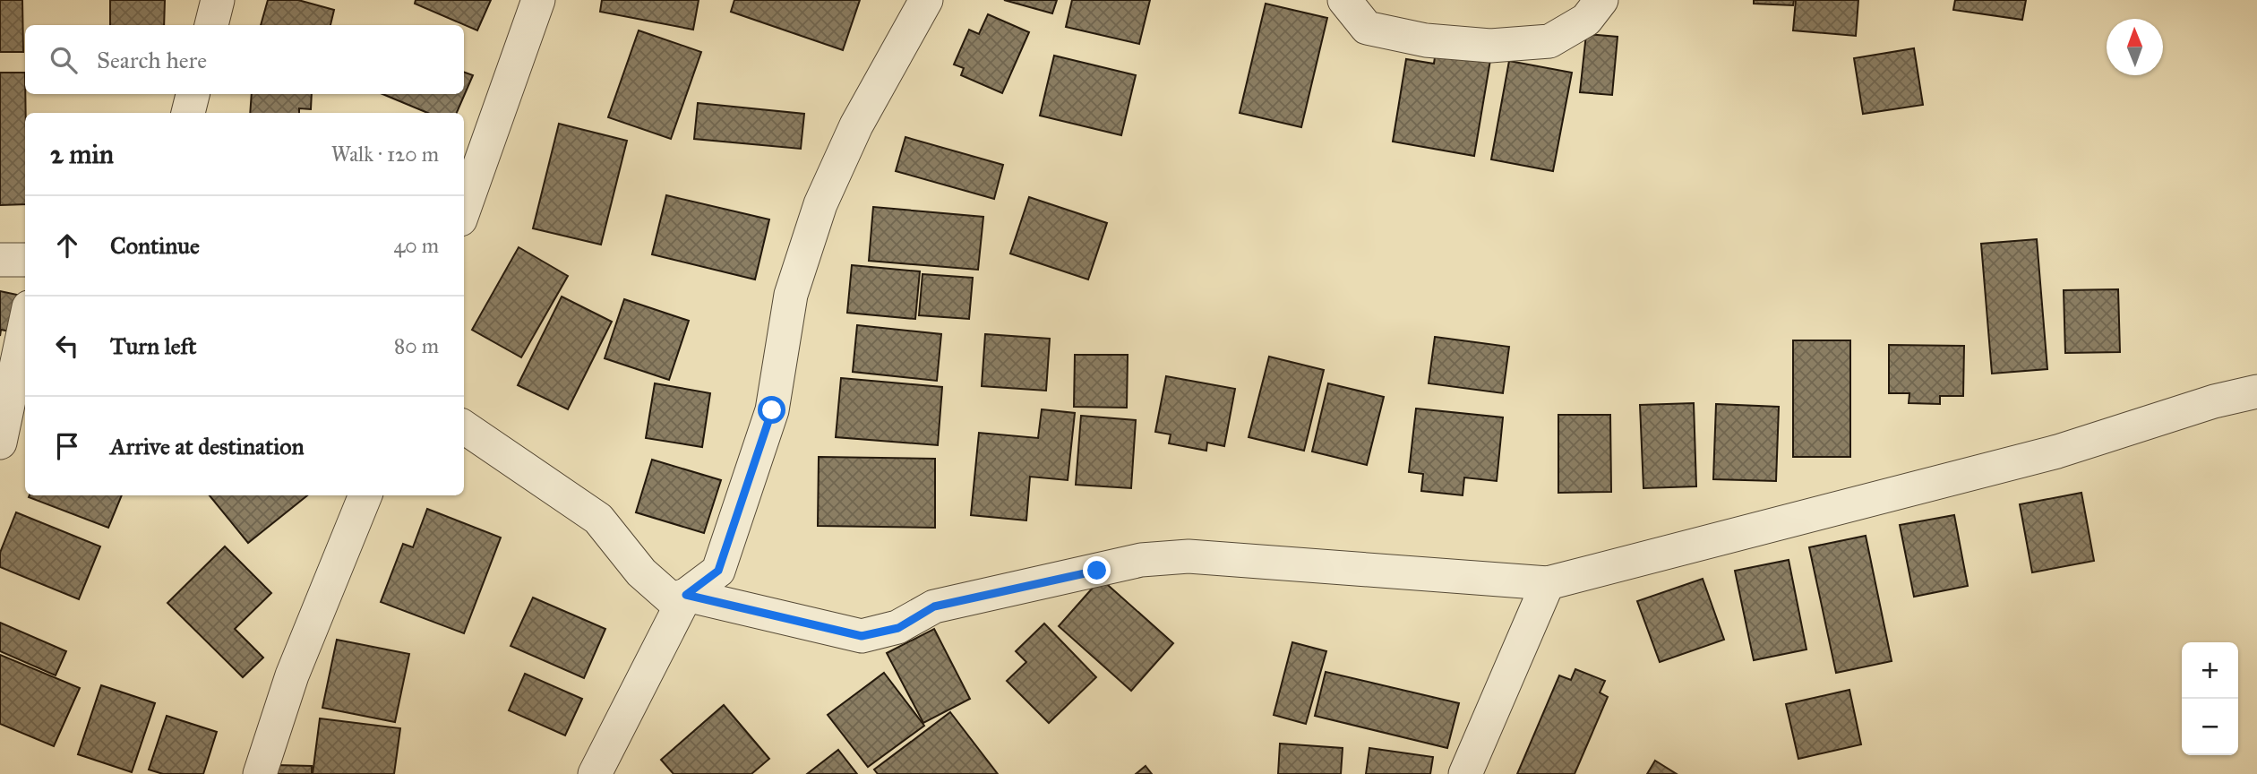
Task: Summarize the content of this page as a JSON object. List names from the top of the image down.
{
  "north": "top",
  "page": {
    "search": "Search here",
    "heading": ["2 min", "Walk · 120 m"],
    "list": [
      ["Continue", "40 m"],
      ["Turn left", "80 m"],
      "Arrive at destination"
    ],
    "map_buttons": ["+", "−"]
  }
}
